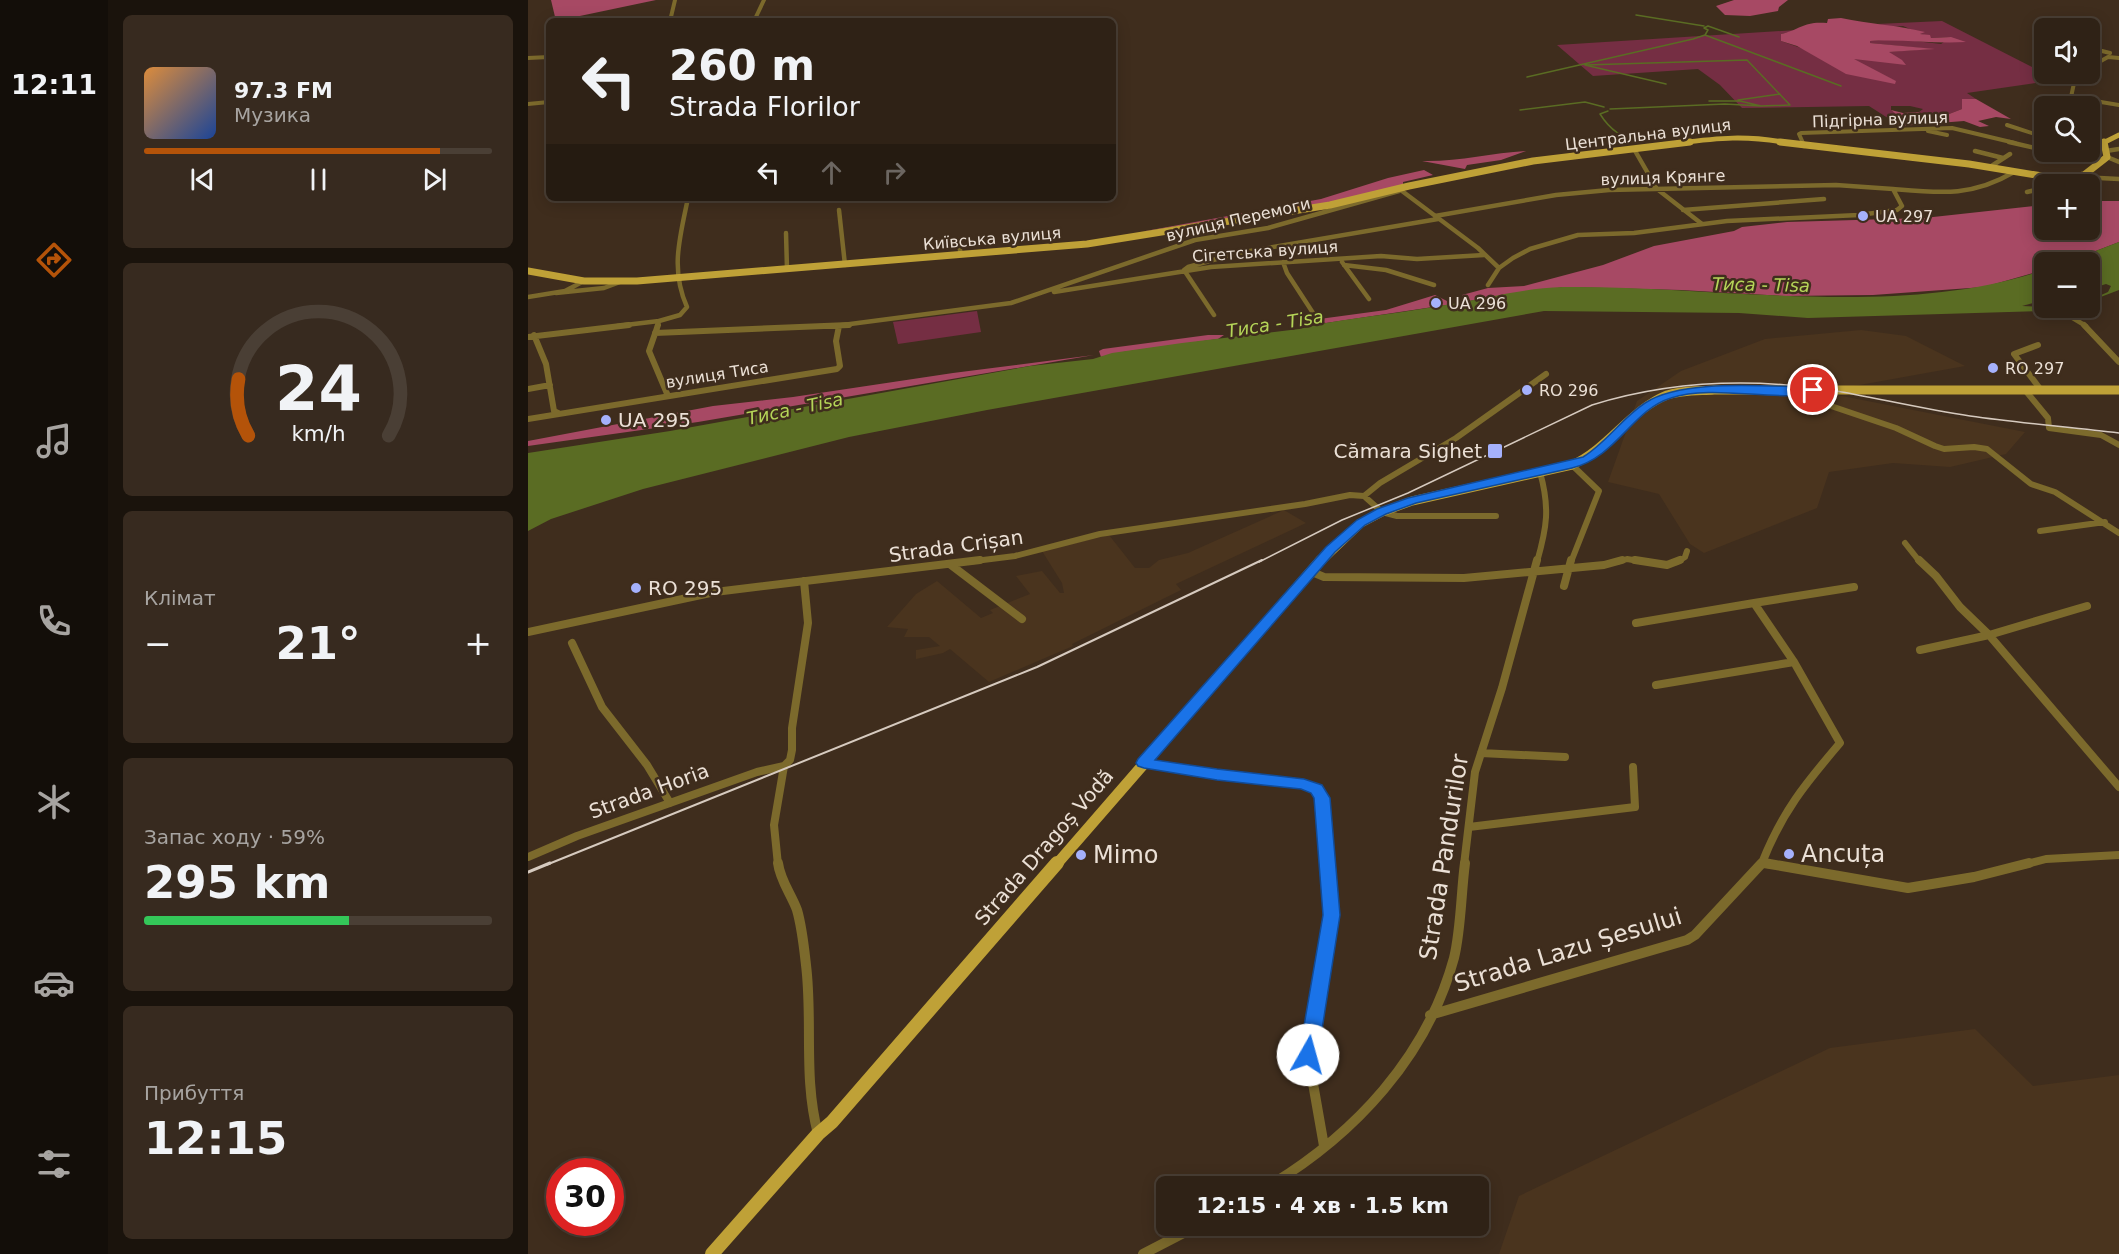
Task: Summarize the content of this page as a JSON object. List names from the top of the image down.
{
  "streets": {
    "main road": ["Центральна вулиця", "Київська вулиця", "Strada Dragoș Vodă"],
    "street": [
      "Підгірна вулиця",
      "вулиця Крянге",
      "вулиця Перемоги",
      "Сігетська вулиця",
      "вулиця Тиса",
      "Strada Crișan",
      "Strada Horia",
      "Strada Pandurilor",
      "Strada Lazu Șesului"
    ]
  },
  "crossings": [
    ["Підгірна вулиця", "Центральна вулиця"],
    ["Центральна вулиця", "вулиця Крянге"],
    ["Центральна вулиця", "вулиця Перемоги"],
    ["Центральна вулиця", "Київська вулиця"],
    ["вулиця Крянге", "Сігетська вулиця"],
    ["вулиця Перемоги", "Київська вулиця"],
    ["вулиця Перемоги", "Сігетська вулиця"],
    ["Strada Dragoș Vodă", "Strada Pandurilor"],
    ["Strada Pandurilor", "Strada Lazu Șesului"]
  ],
  "water": ["Тиса - Tisa"],
  "places": {
    "other": [
      "UA 297",
      "UA 296",
      "RO 297",
      "RO 296",
      "UA 295",
      "RO 295",
      "Ancuța",
      "Mimo"
    ],
    "transit": ["Cămara Sighet"]
  },
  "page": {
    "tabs": "12:11",
    "map_buttons": ["+", "−"],
    "turn": ["260 m", "Strada Florilor"],
    "song": ["97.3 FM", "Музика"],
    "tile": [
      "Клімат",
      ["Запас ходу · 59%", "295 km"],
      ["Прибуття", "12:15"]
    ],
    "heat": ["−", "21°", "+"],
    "limit": "30",
    "trip": "12:15 · 4 хв · 1.5 km",
    "gauge": ["24", "km/h"]
  }
}
